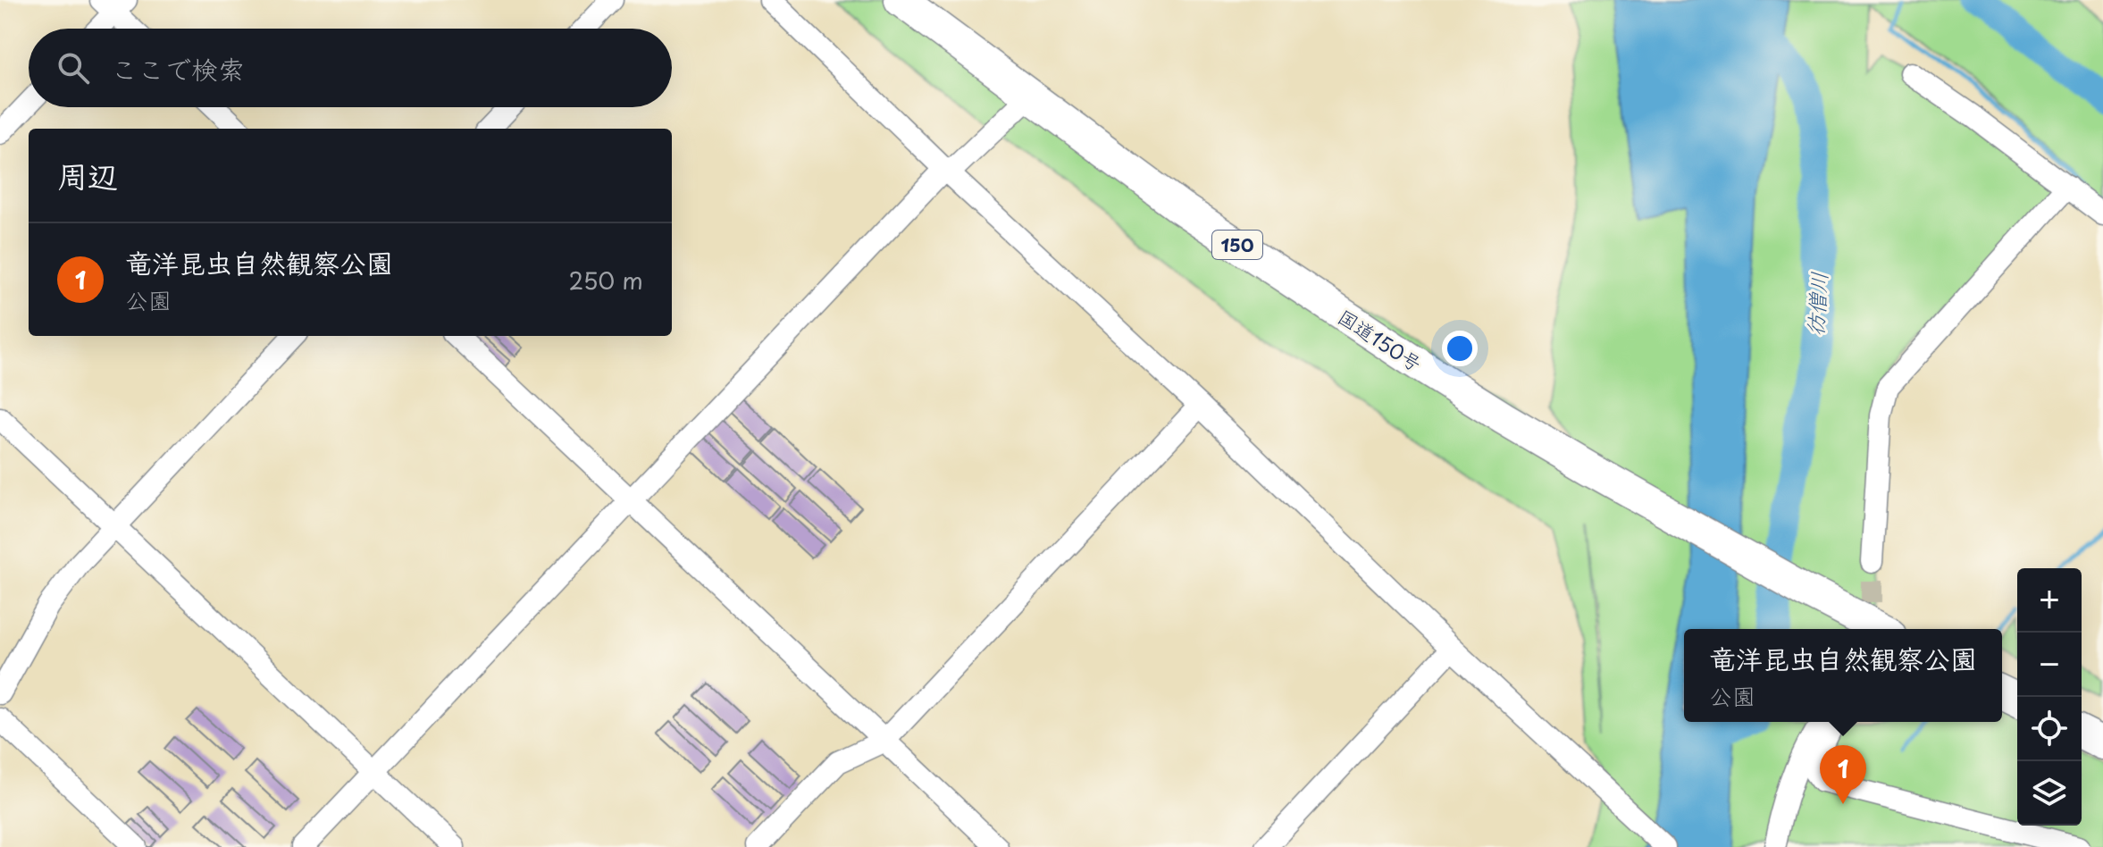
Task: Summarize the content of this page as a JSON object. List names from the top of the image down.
{
  "streets": {
    "highway": ["150", "国道150号"]
  },
  "water": ["彷僧川"],
  "page": {
    "search": "ここで検索",
    "heading": "周辺",
    "list": [
      {
        "mark": "1",
        "name": "竜洋昆虫自然観察公園",
        "note": "公園",
        "value": "250 m"
      }
    ],
    "map_buttons": ["+", "−"],
    "popup": ["竜洋昆虫自然観察公園", "公園"],
    "pins": "1"
  }
}
